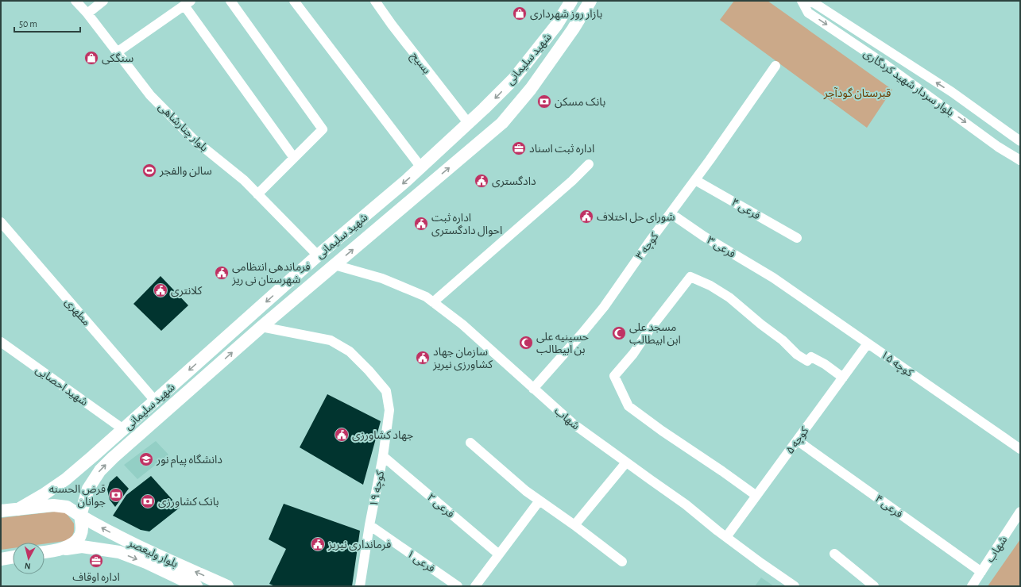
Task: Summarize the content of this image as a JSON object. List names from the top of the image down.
{
  "streets": {
    "main road": ["شهید سلیمانی", "بلوار ولیعصر"],
    "street": [
      "بسیج",
      "بلوار سردار شهید کردگاری",
      "بلوار چنارشاهی",
      "فرعی ۴",
      "کوچه ۳",
      "فرعی ۳",
      "مطهری",
      "کوچه ۱۵",
      "شهید احصایی",
      "شهاب",
      "کوچه ۵",
      "کوچه ۱۹",
      "فرعی ۲",
      "فرعی ۱"
    ]
  },
  "crossings": [
    ["شهید سلیمانی", "بسیج"],
    ["شهید سلیمانی", "بلوار چنارشاهی"],
    ["شهید سلیمانی", "مطهری"],
    ["شهید سلیمانی", "شهید احصایی"],
    ["شهید سلیمانی", "شهاب"],
    ["شهید سلیمانی", "کوچه ۱۹"],
    ["شهید سلیمانی", "بلوار ولیعصر"],
    ["فرعی ۴", "کوچه ۳"],
    ["فرعی ۴", "شهاب"],
    ["فرعی ۴", "کوچه ۵"],
    ["کوچه ۳", "فرعی ۳"],
    ["کوچه ۳", "شهاب"],
    ["فرعی ۳", "کوچه ۱۵"],
    ["کوچه ۱۵", "کوچه ۵"],
    ["شهاب", "کوچه ۵"],
    ["کوچه ۱۹", "فرعی ۲"],
    ["کوچه ۱۹", "فرعی ۱"]
  ],
  "parks": ["قبرستان گودآجر"],
  "places": {
    "shop": ["بازار روز شهرداری", "سنگکی"],
    "bank": ["بانک مسکن", "قرض الحسنه جوانان", "بانک کشاورزی"],
    "office": ["اداره ثبت اسناد", "اداره اوقاف"],
    "sports": ["سالن والفجر"],
    "public building": [
      "دادگستری",
      "شورای حل اختلاف",
      "اداره ثبت احوال دادگستری",
      "فرماندهی انتظامی شهرستان نی ریز",
      "کلانتری",
      "سازمان جهاد کشاورزی نیریز",
      "جهاد کشاورزی",
      "فرمانداری نیریز"
    ],
    "mosque": ["مسجد علی ابن ابیطالب", "حسینیه علی بن ابیطالب"],
    "school or university": ["دانشگاه پیام نور"]
  },
  "scale_bar": "50 m",
  "north": "bottom"
}
